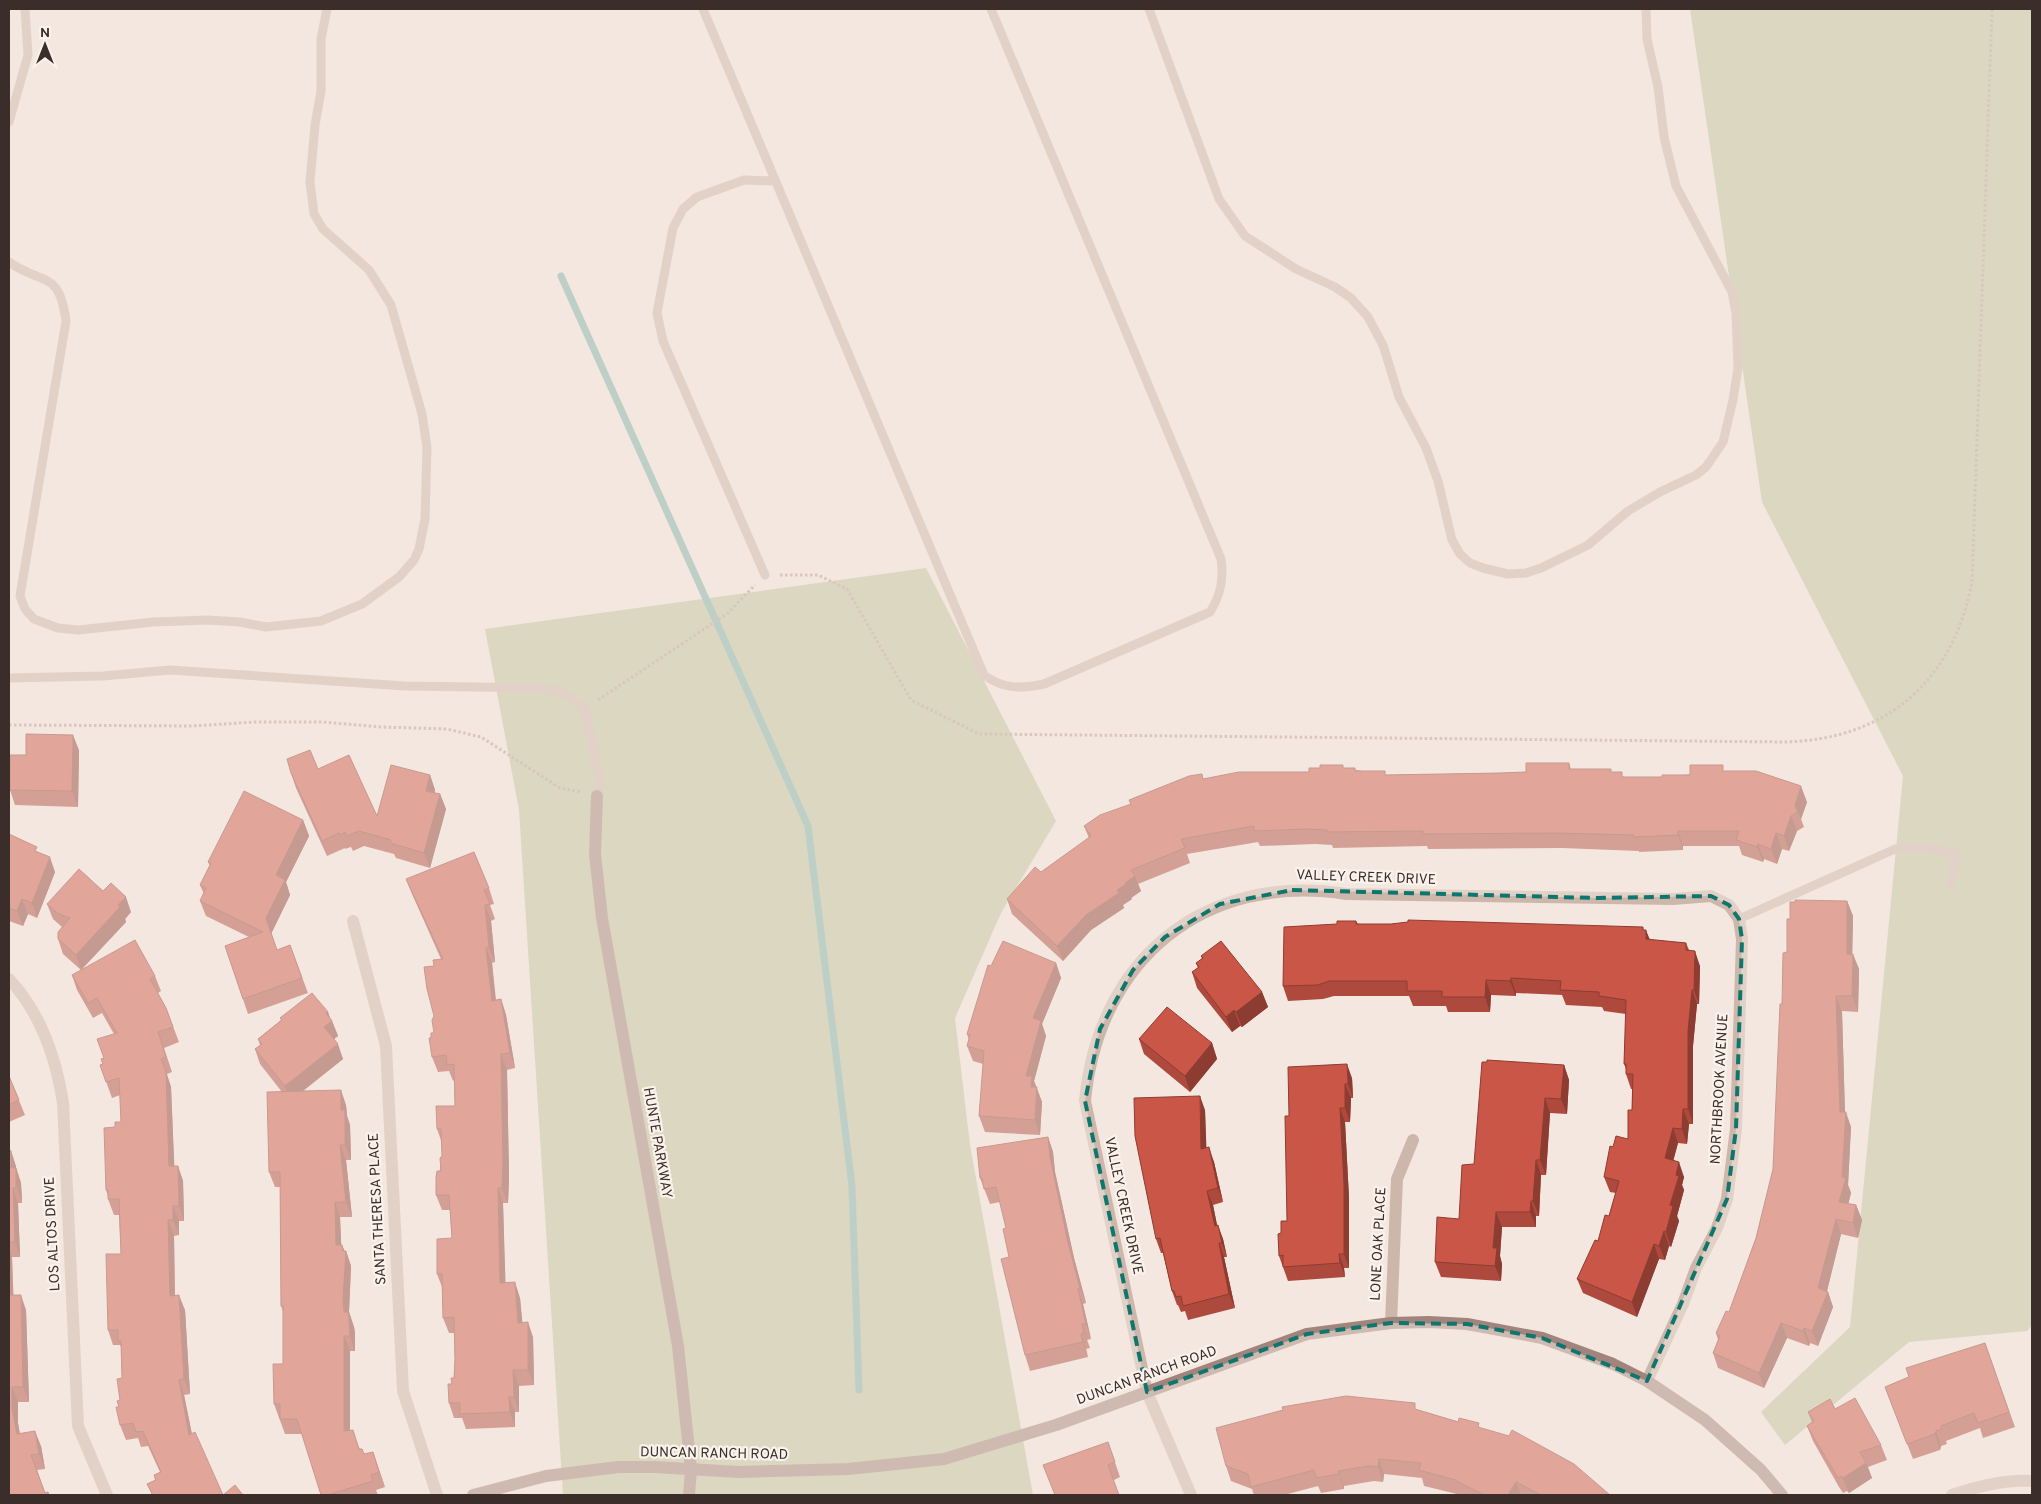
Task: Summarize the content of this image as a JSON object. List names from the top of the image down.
{
  "streets": {
    "street": [
      "VALLEY CREEK DRIVE",
      "NORTHBROOK AVENUE",
      "HUNTE PARKWAY",
      "SANTA THERESA PLACE",
      "LOS ALTOS DRIVE",
      "LONE OAK PLACE",
      "DUNCAN RANCH ROAD"
    ]
  },
  "crossings": [
    ["VALLEY CREEK DRIVE", "NORTHBROOK AVENUE"],
    ["VALLEY CREEK DRIVE", "DUNCAN RANCH ROAD"],
    ["NORTHBROOK AVENUE", "DUNCAN RANCH ROAD"],
    ["HUNTE PARKWAY", "DUNCAN RANCH ROAD"],
    ["LONE OAK PLACE", "DUNCAN RANCH ROAD"]
  ],
  "north": "top"
}
